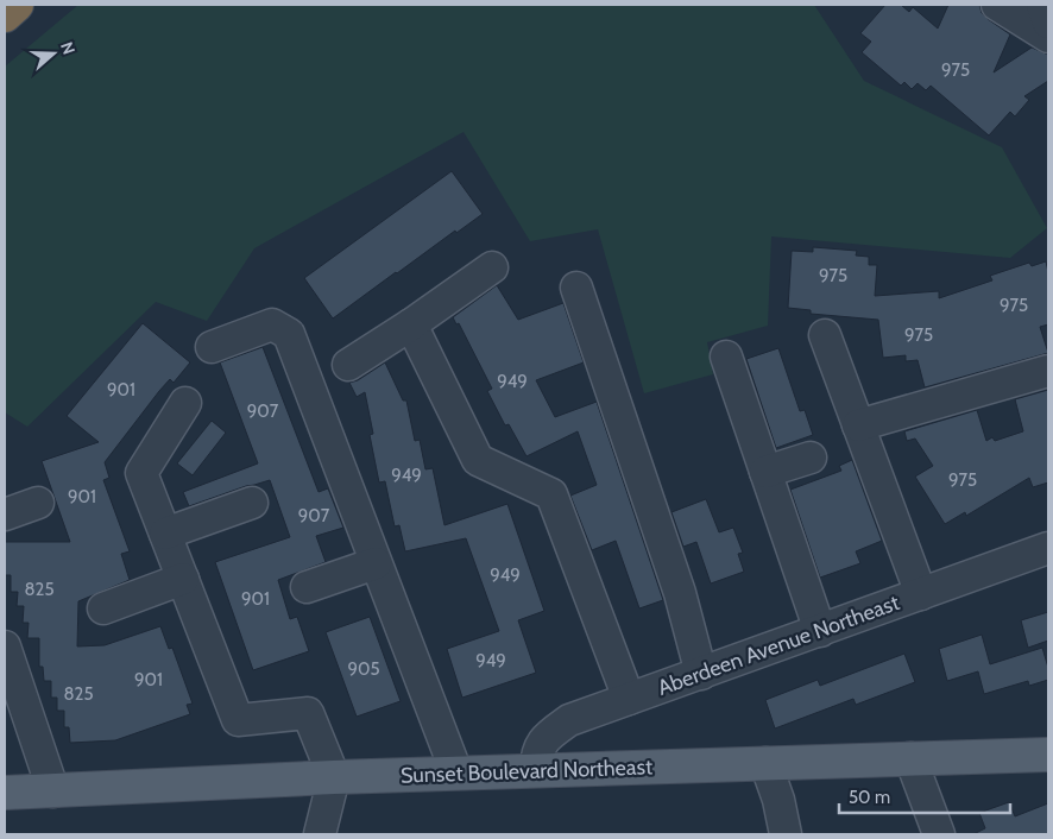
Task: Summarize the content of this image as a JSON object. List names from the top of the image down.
{
  "streets": {
    "main road": ["Sunset Boulevard Northeast"],
    "street": ["Aberdeen Avenue Northeast"]
  },
  "crossings": [
    ["Aberdeen Avenue Northeast", "Sunset Boulevard Northeast"]
  ],
  "house_numbers": [
    "975",
    "975",
    "975",
    "975",
    "949",
    "901",
    "907",
    "949",
    "975",
    "901",
    "907",
    "949",
    "825",
    "901",
    "949",
    "905",
    "901",
    "825"
  ],
  "scale_bar": "50 m",
  "north": "right"
}
